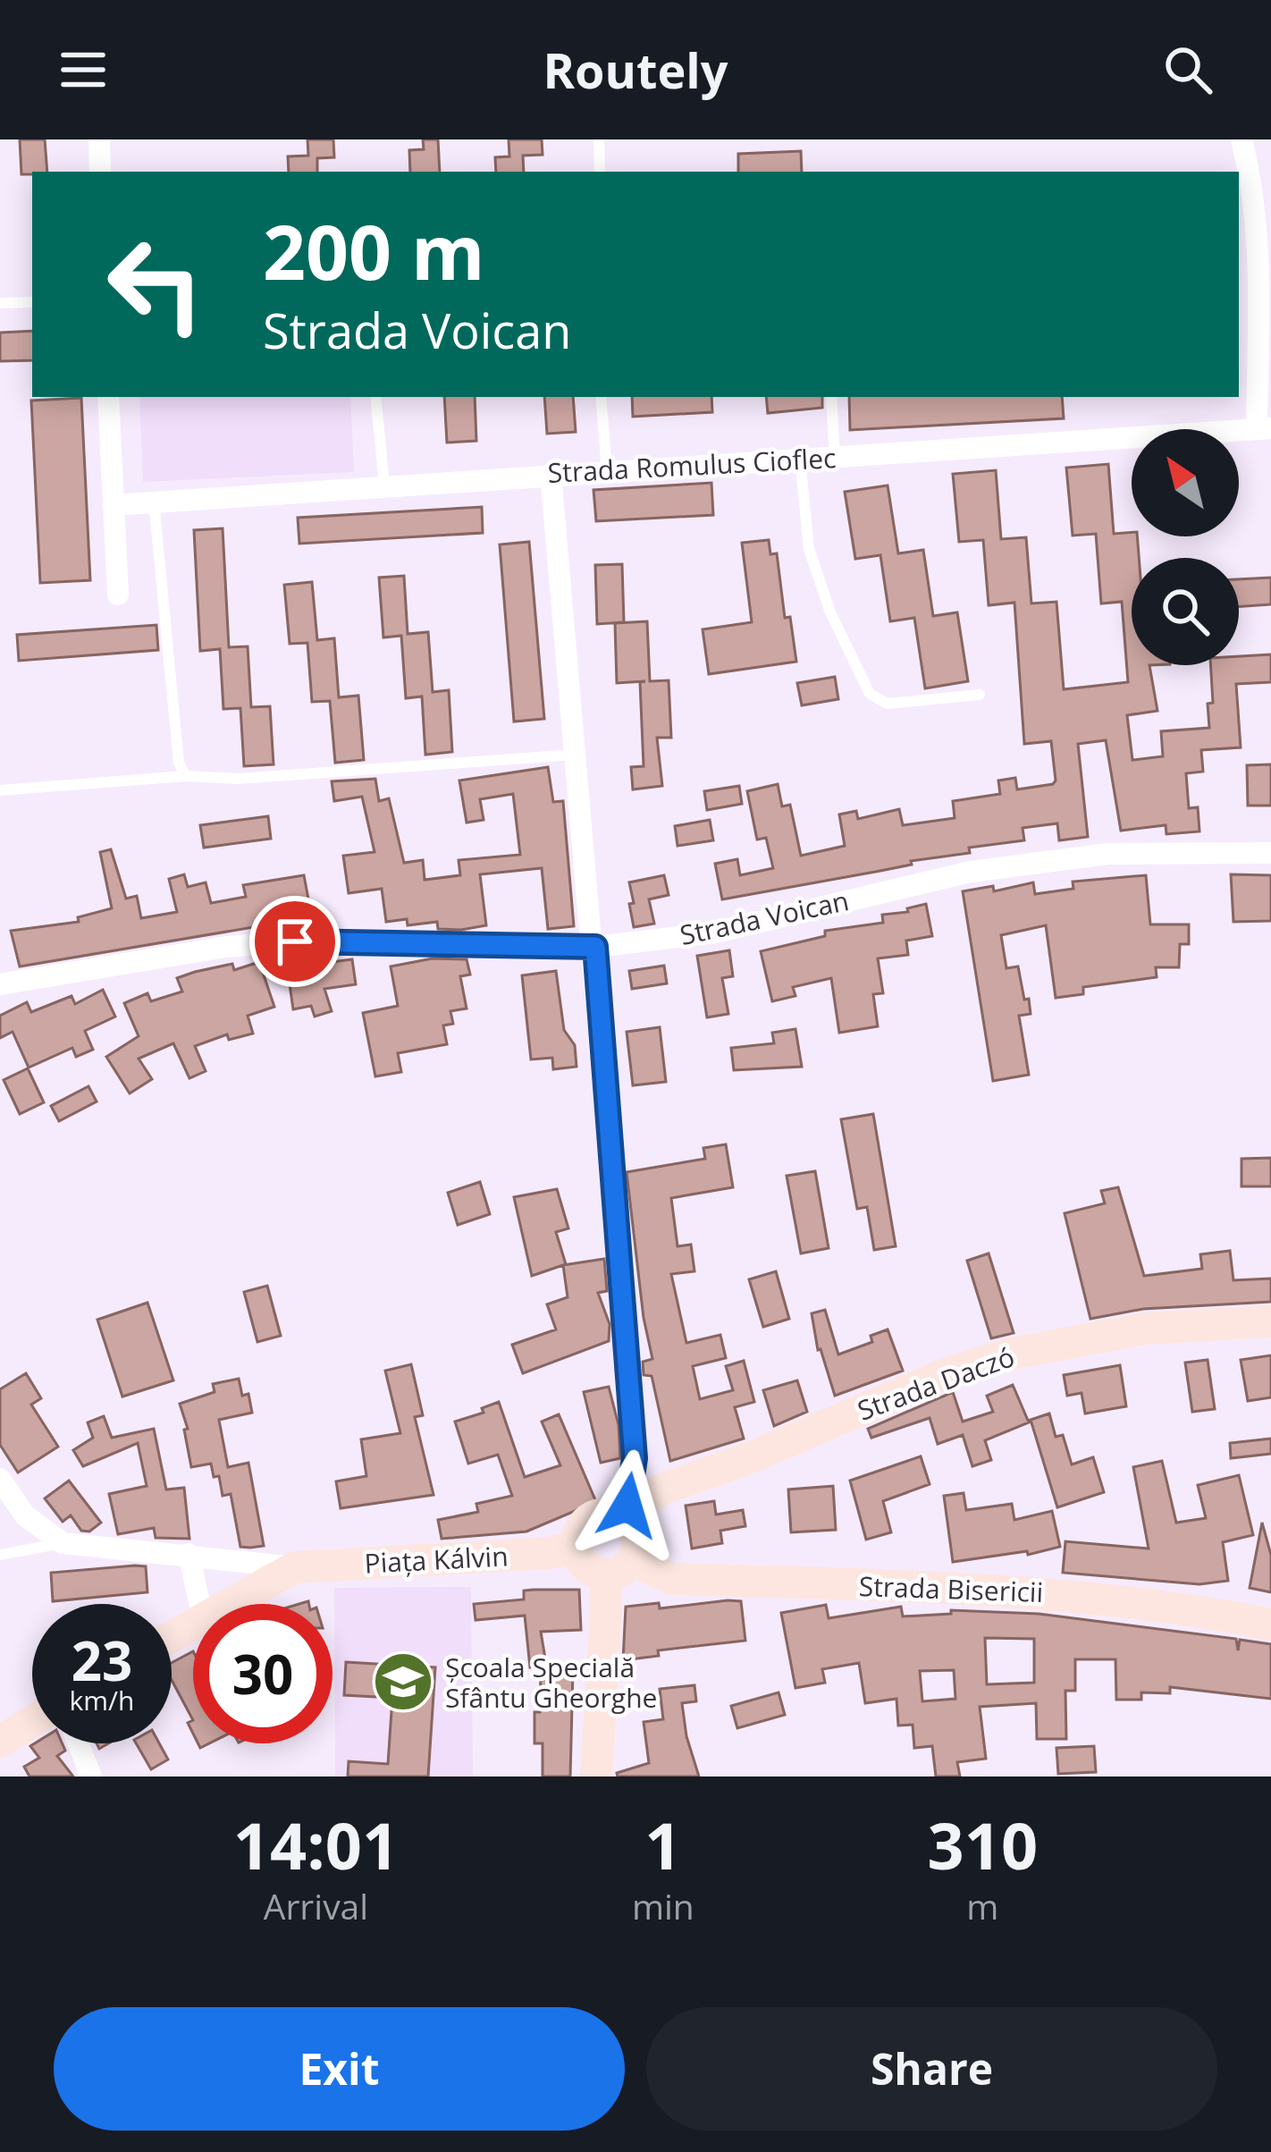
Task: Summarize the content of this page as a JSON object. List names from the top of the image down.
{
  "streets": {
    "street": [
      "Strada Romulus Cioflec",
      "Strada Voican",
      "Strada Daczó",
      "Piața Kálvin",
      "Strada Bisericii"
    ]
  },
  "crossings": [
    ["Strada Daczó", "Piața Kálvin"],
    ["Strada Daczó", "Strada Bisericii"],
    ["Piața Kálvin", "Strada Bisericii"]
  ],
  "places": {
    "school or university": ["Școala Specială Sfântu Gheorghe"]
  },
  "north": "top left",
  "page": {
    "header": "Routely",
    "turn": ["200 m", "Strada Voican"],
    "speed": "23 km/h",
    "limit": "30",
    "eta": [
      "14:01",
      "Arrival",
      "1",
      "min",
      "310",
      "m"
    ],
    "buttons": ["Exit", "Share"]
  }
}
